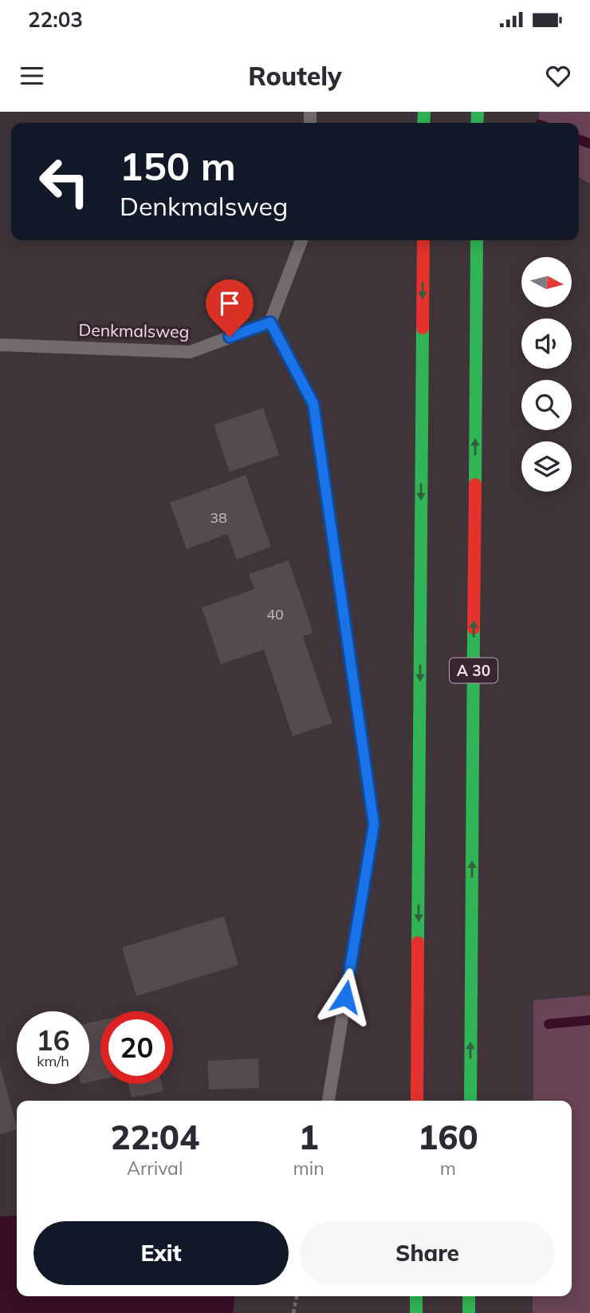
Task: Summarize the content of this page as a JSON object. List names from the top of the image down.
{
  "streets": {
    "highway": ["A 30"],
    "lane": ["Denkmalsweg"]
  },
  "house_numbers": ["38", "40"],
  "north": "right",
  "page": {
    "status": "22:03",
    "header": "Routely",
    "turn": ["150 m", "Denkmalsweg"],
    "speed": "16 km/h",
    "limit": "20",
    "eta": [
      "22:04",
      "Arrival",
      "1",
      "min",
      "160",
      "m"
    ],
    "buttons": ["Exit", "Share"]
  }
}
